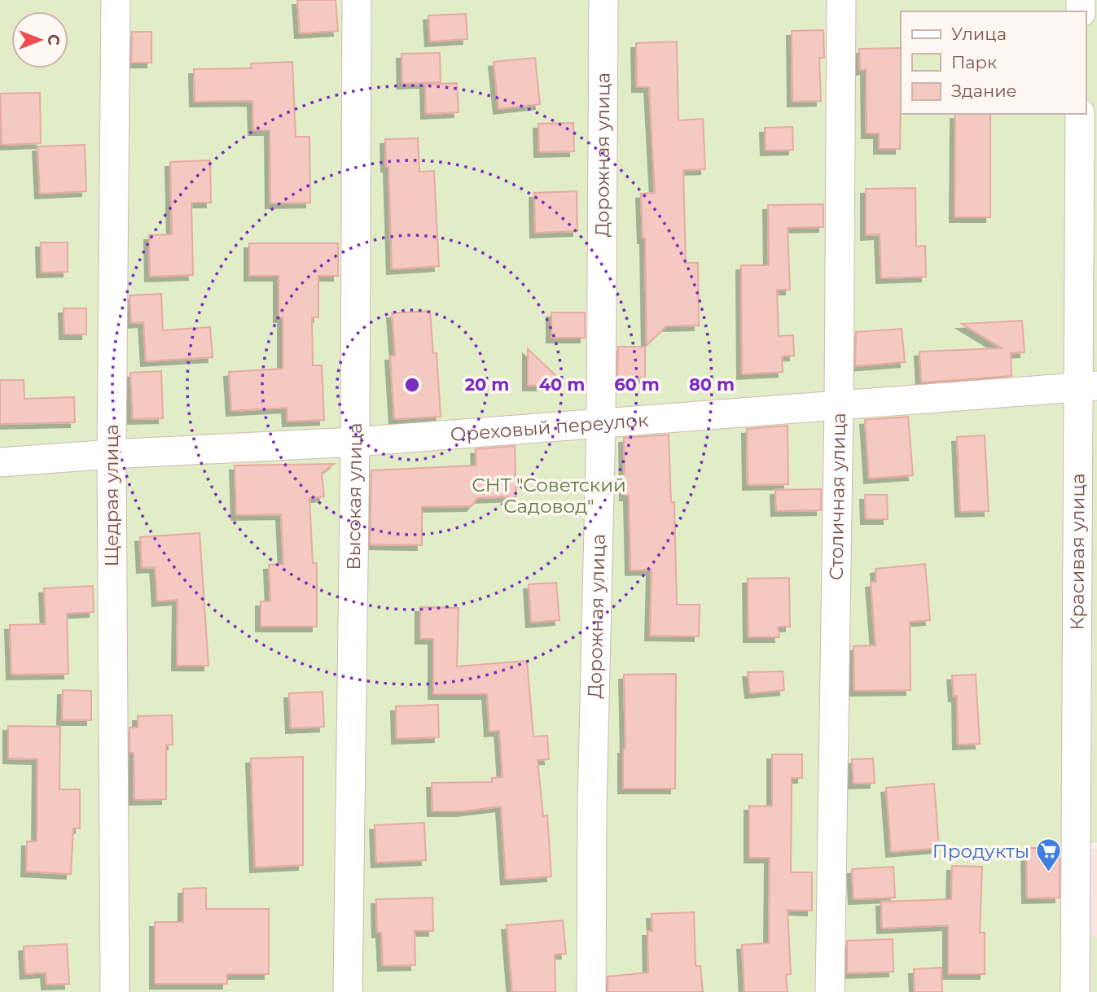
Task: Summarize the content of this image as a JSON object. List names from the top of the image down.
{
  "streets": {
    "street": [
      "Дорожная улица",
      "Ореховый переулок",
      "Щедрая улица",
      "Высокая улица",
      "Столичная улица",
      "Красивая улица"
    ]
  },
  "crossings": [
    ["Дорожная улица", "Ореховый переулок"],
    ["Ореховый переулок", "Щедрая улица"],
    ["Ореховый переулок", "Высокая улица"],
    ["Ореховый переулок", "Столичная улица"],
    ["Ореховый переулок", "Красивая улица"]
  ],
  "parks": ["СНТ \"Советский Садовод\""],
  "places": {
    "supermarket": ["Продукты"]
  },
  "legend": ["Улица", "Парк", "Здание"],
  "north": "right",
  "rings": [
    "20 m",
    "40 m",
    "60 m",
    "80 m"
  ]
}
